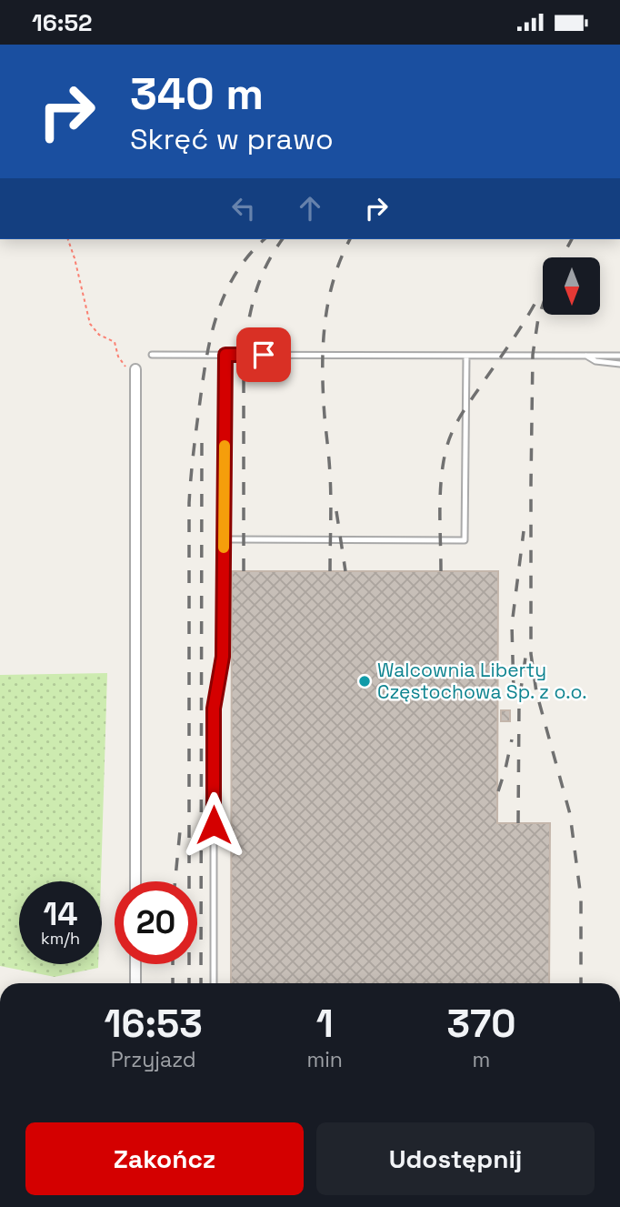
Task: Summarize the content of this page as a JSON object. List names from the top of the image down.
{
  "places": ["Walcownia Liberty Częstochowa Sp. z o.o."],
  "north": "bottom",
  "page": {
    "status": "16:52",
    "turn": ["340 m", "Skręć w prawo"],
    "speed": "14 km/h",
    "limit": "20",
    "eta": [
      "16:53",
      "Przyjazd",
      "1",
      "min",
      "370",
      "m"
    ],
    "buttons": ["Zakończ", "Udostępnij"]
  }
}
